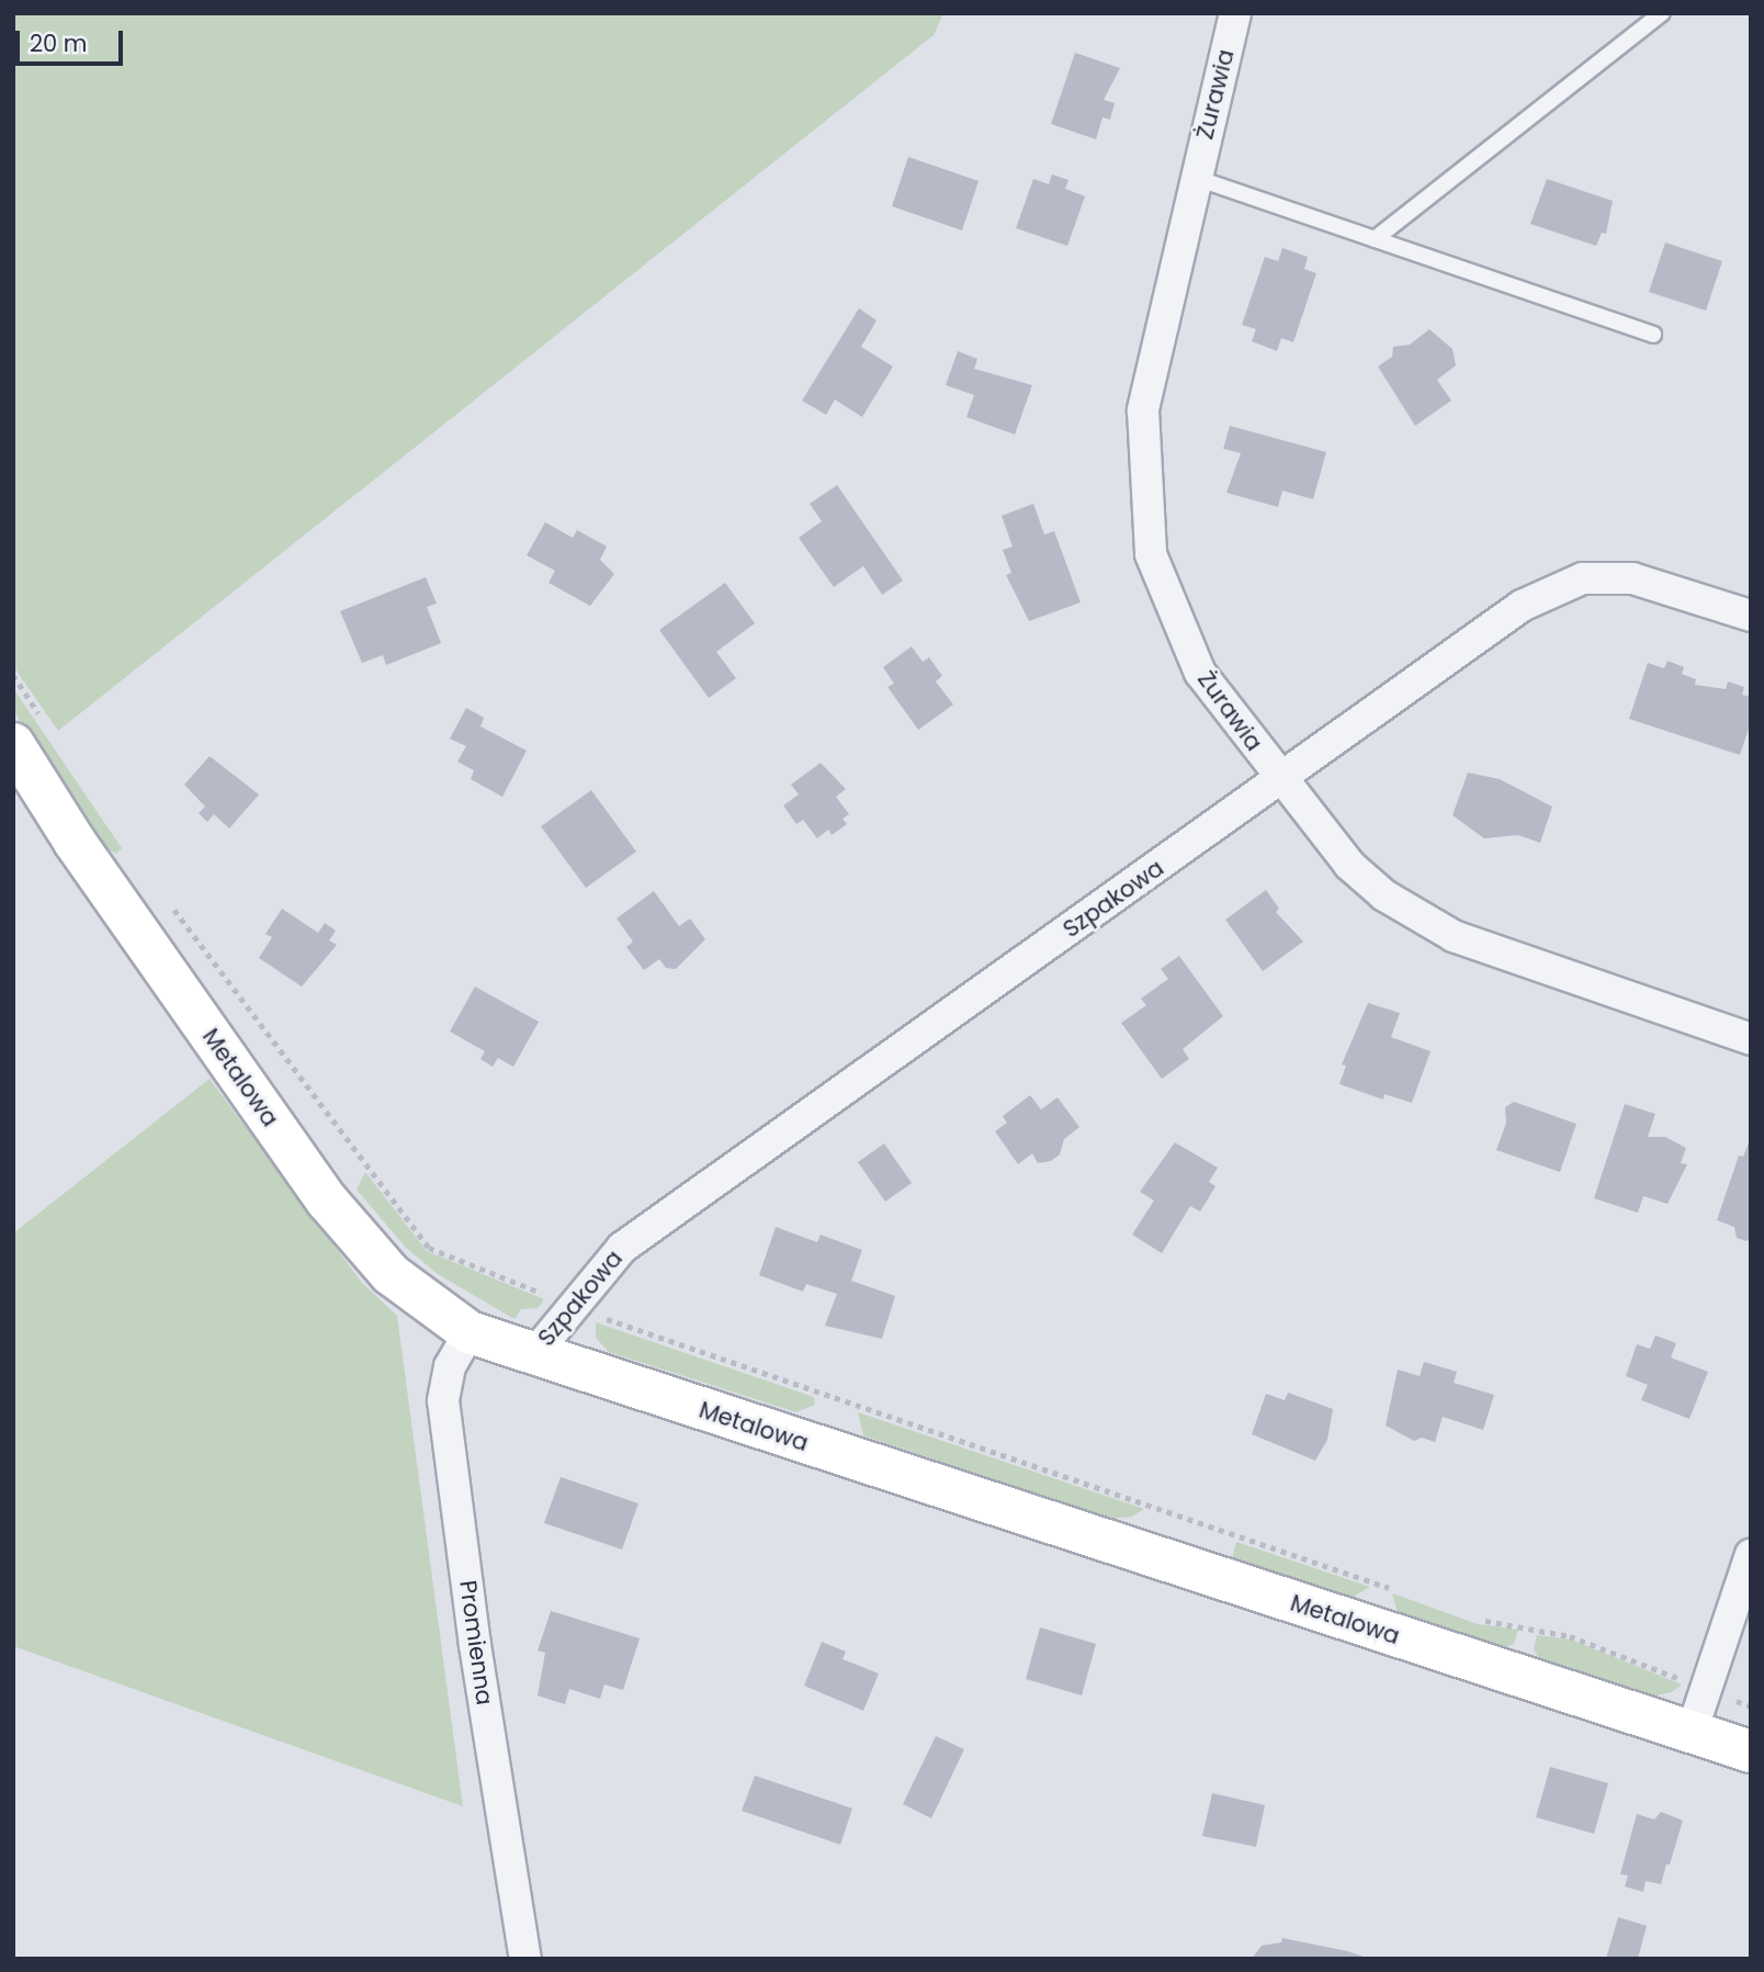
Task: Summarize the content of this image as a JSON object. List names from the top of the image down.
{
  "streets": {
    "street": [
      "Żurawia",
      "Szpakowa",
      "Metalowa",
      "Promienna"
    ]
  },
  "crossings": [
    ["Żurawia", "Szpakowa"],
    ["Szpakowa", "Metalowa"],
    ["Metalowa", "Promienna"]
  ],
  "scale_bar": "20 m"
}
